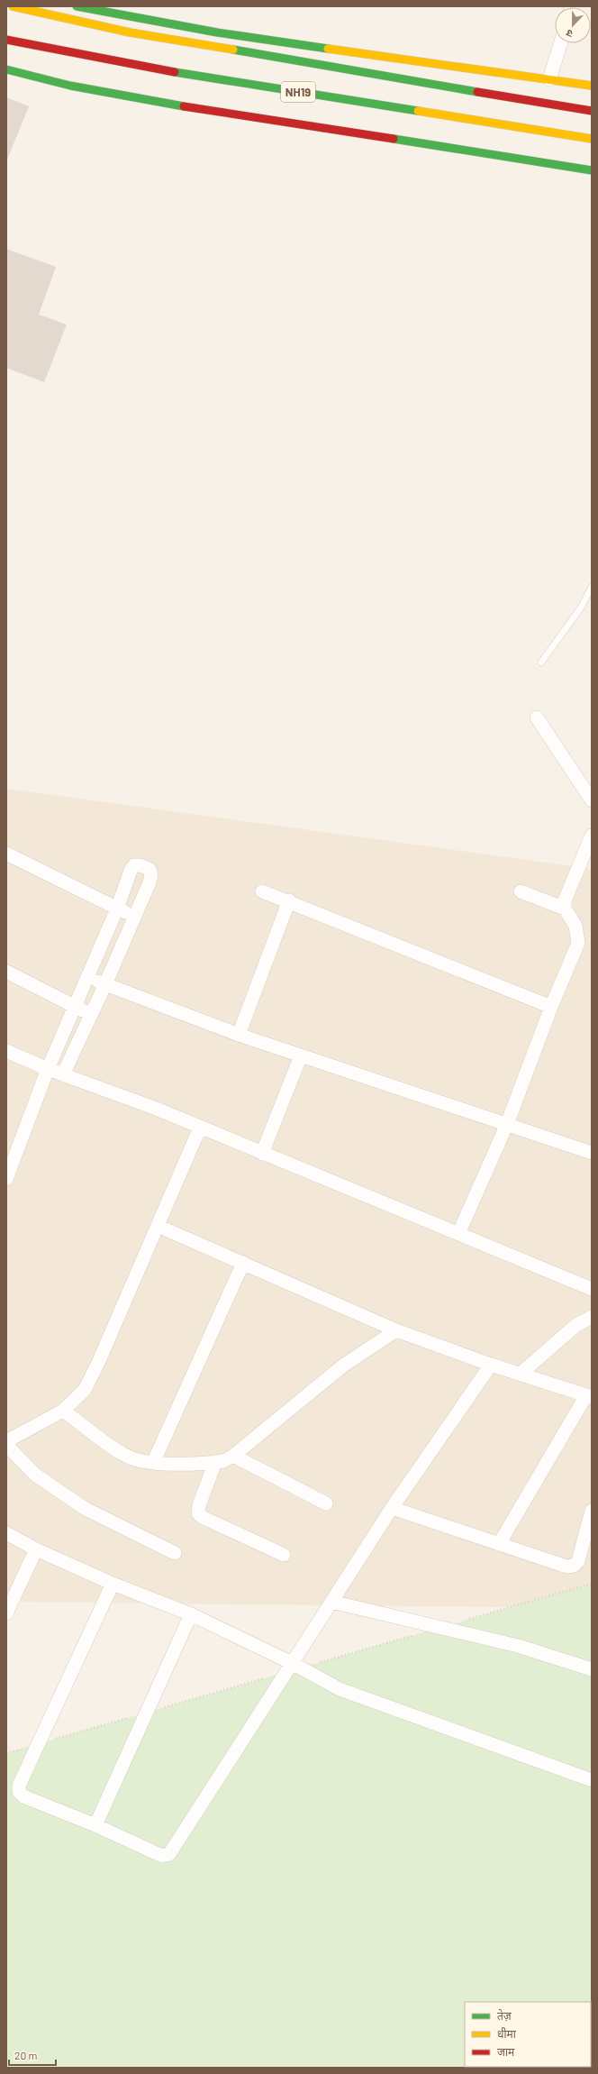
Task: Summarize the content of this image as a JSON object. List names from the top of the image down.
{
  "streets": {
    "main road": ["NH19"]
  },
  "legend": ["तेज़", "धीमा", "जाम"],
  "scale_bar": "20 m",
  "north": "bottom"
}
